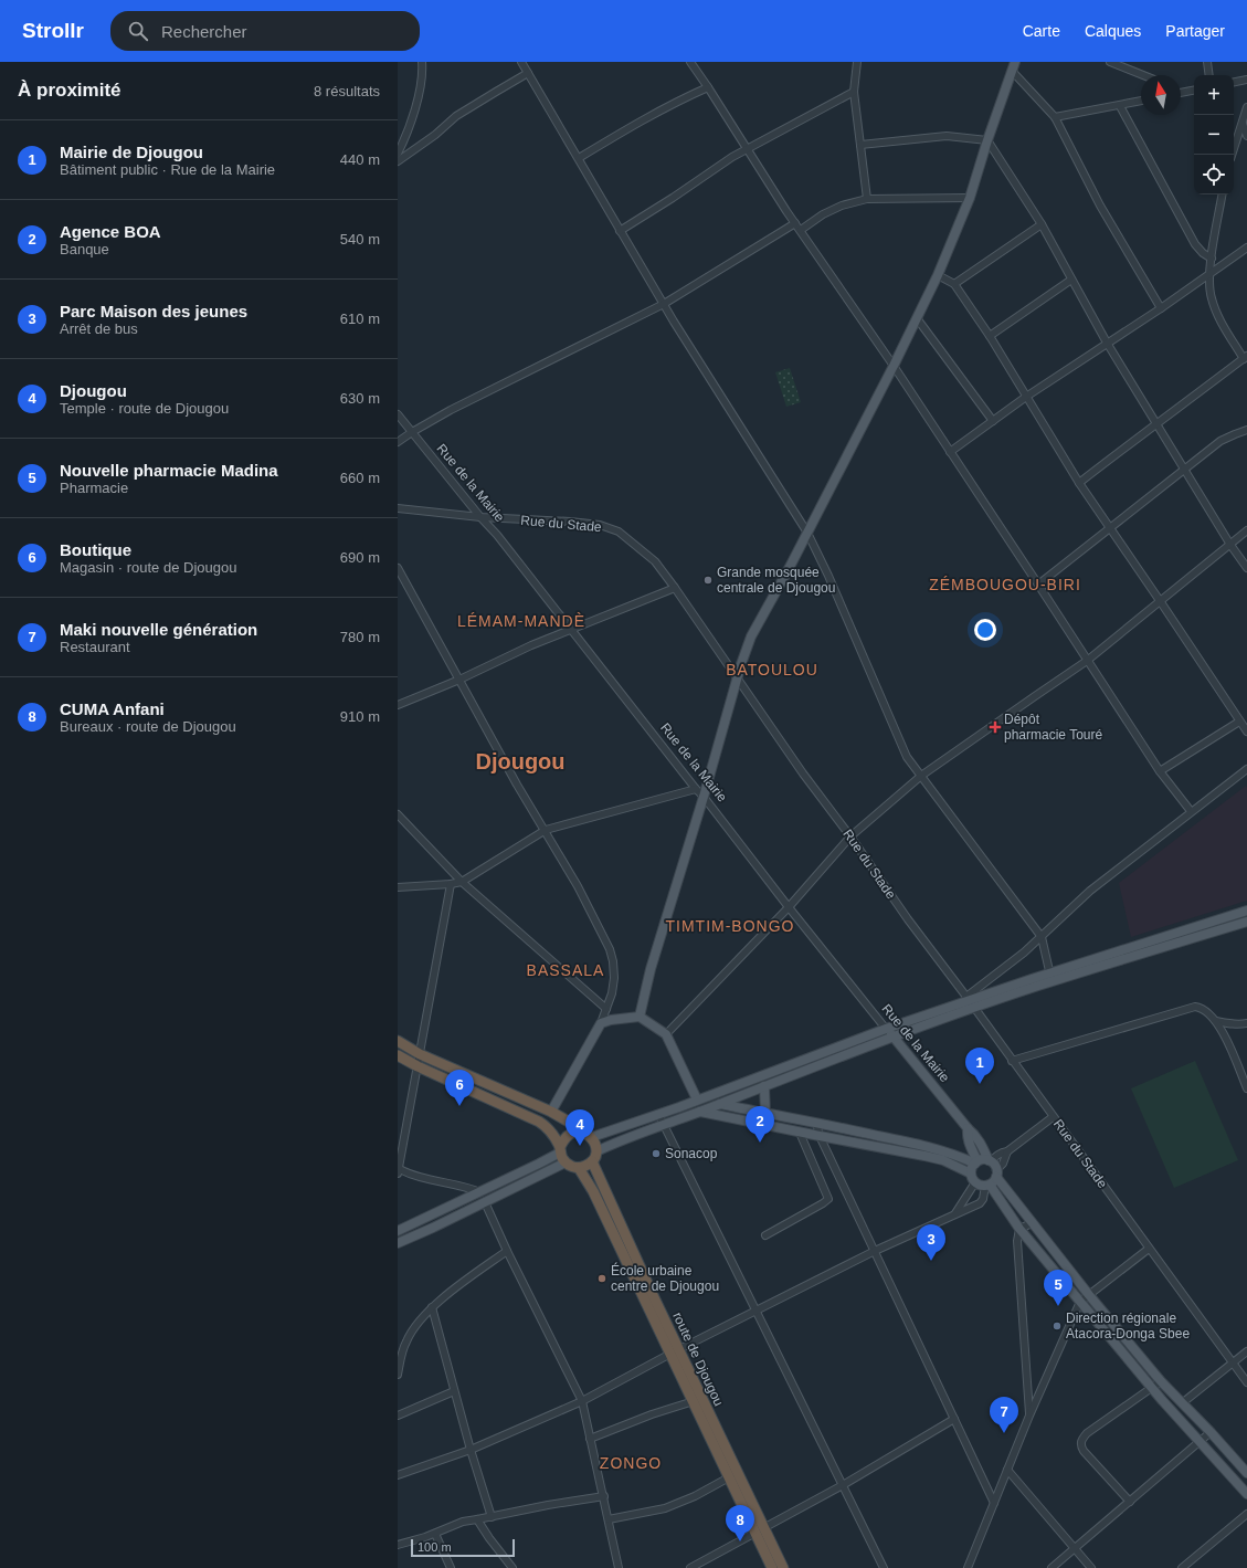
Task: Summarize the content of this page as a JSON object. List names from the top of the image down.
{
  "streets": {
    "highway": ["route de Djougou"],
    "main road": ["Rue de la Mairie"],
    "street": ["Rue du Stade"]
  },
  "crossings": [
    ["Rue de la Mairie", "Rue du Stade"]
  ],
  "districts": [
    "ZÉMBOUGOU-BIRI",
    "LÉMAM-MANDÈ",
    "BATOULOU",
    "Djougou",
    "TIMTIM-BONGO",
    "BASSALA",
    "ZONGO"
  ],
  "places": {
    "other": [
      "Grande mosquée centrale de Djougou",
      "Sonacop",
      "École urbaine centre de Djougou",
      "Direction régionale Atacora-Donga Sbee"
    ],
    "health": ["Dépôt pharmacie Touré"]
  },
  "scale_bar": "100 m",
  "north": "top",
  "page": {
    "header": "Strollr",
    "search": "Rechercher",
    "nav": ["Carte", "Calques", "Partager"],
    "heading": ["À proximité", "8 résultats"],
    "map_buttons": ["+", "−"],
    "list": [
      {
        "mark": "1",
        "name": "Mairie de Djougou",
        "note": "Bâtiment public · Rue de la Mairie",
        "value": "440 m"
      },
      {
        "mark": "2",
        "name": "Agence BOA",
        "note": "Banque",
        "value": "540 m"
      },
      {
        "mark": "3",
        "name": "Parc Maison des jeunes",
        "note": "Arrêt de bus",
        "value": "610 m"
      },
      {
        "mark": "4",
        "name": "Djougou",
        "note": "Temple · route de Djougou",
        "value": "630 m"
      },
      {
        "mark": "5",
        "name": "Nouvelle pharmacie Madina",
        "note": "Pharmacie",
        "value": "660 m"
      },
      {
        "mark": "6",
        "name": "Boutique",
        "note": "Magasin · route de Djougou",
        "value": "690 m"
      },
      {
        "mark": "7",
        "name": "Maki nouvelle génération",
        "note": "Restaurant",
        "value": "780 m"
      },
      {
        "mark": "8",
        "name": "CUMA Anfani",
        "note": "Bureaux · route de Djougou",
        "value": "910 m"
      }
    ],
    "pins": [
      "1",
      "6",
      "2",
      "4",
      "3",
      "5",
      "7",
      "8"
    ],
    "scale": "100 m"
  }
}
